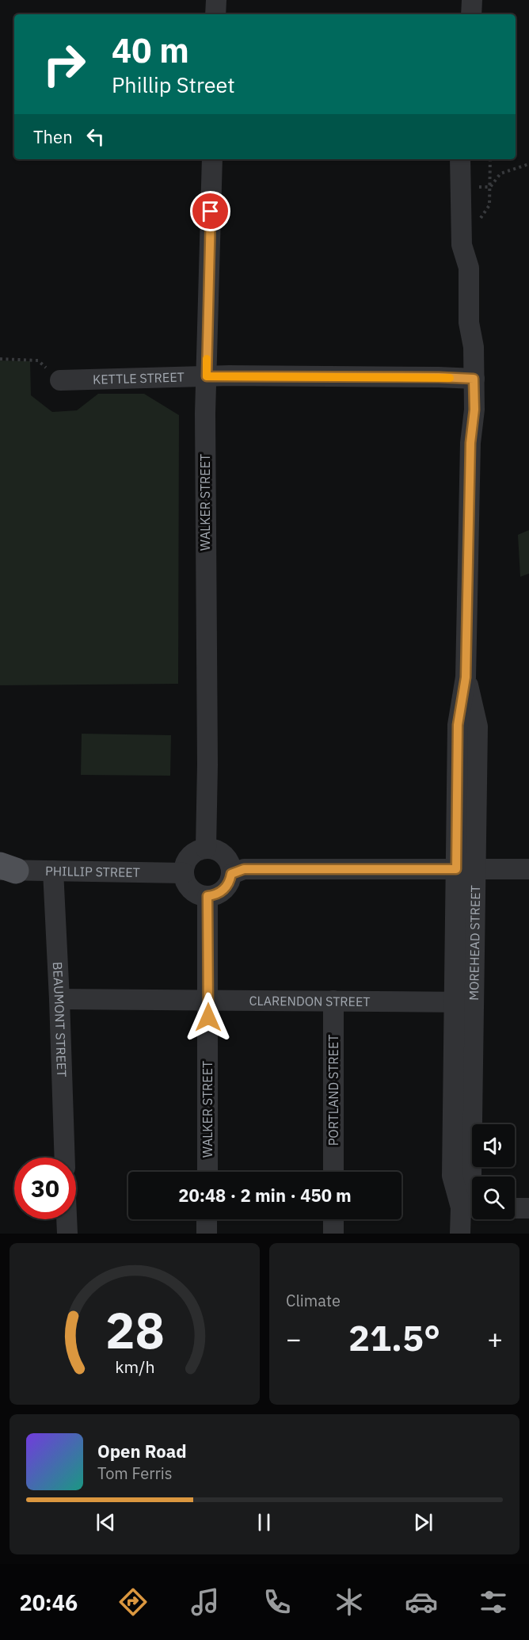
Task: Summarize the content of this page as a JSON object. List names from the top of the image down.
{
  "streets": {
    "street": [
      "KETTLE STREET",
      "WALKER STREET",
      "PHILLIP STREET",
      "MOREHEAD STREET",
      "CLARENDON STREET",
      "BEAUMONT STREET",
      "PORTLAND STREET"
    ]
  },
  "crossings": [
    ["KETTLE STREET", "WALKER STREET"],
    ["KETTLE STREET", "MOREHEAD STREET"],
    ["WALKER STREET", "PHILLIP STREET"],
    ["WALKER STREET", "CLARENDON STREET"],
    ["PHILLIP STREET", "BEAUMONT STREET"],
    ["MOREHEAD STREET", "CLARENDON STREET"],
    ["CLARENDON STREET", "BEAUMONT STREET"],
    ["CLARENDON STREET", "PORTLAND STREET"]
  ],
  "page": {
    "turn": ["40 m", "Phillip Street"],
    "then": "Then",
    "limit": "30",
    "trip": "20:48 · 2 min · 450 m",
    "tile": "Climate",
    "heat": ["−", "21.5°", "+"],
    "song": ["Open Road", "Tom Ferris"],
    "tabs": "20:46",
    "gauge": ["28", "km/h"]
  }
}
